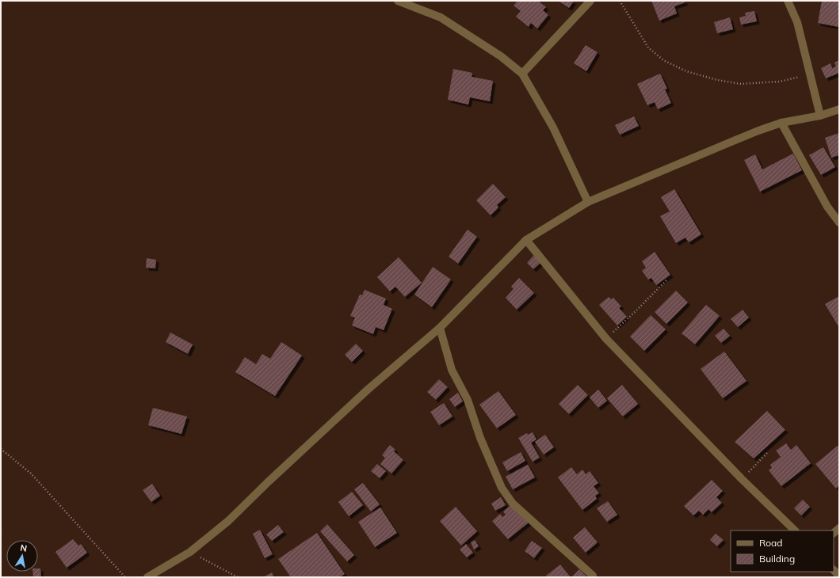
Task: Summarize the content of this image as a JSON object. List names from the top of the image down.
{
  "legend": ["Road", "Building"],
  "north": "top"
}
